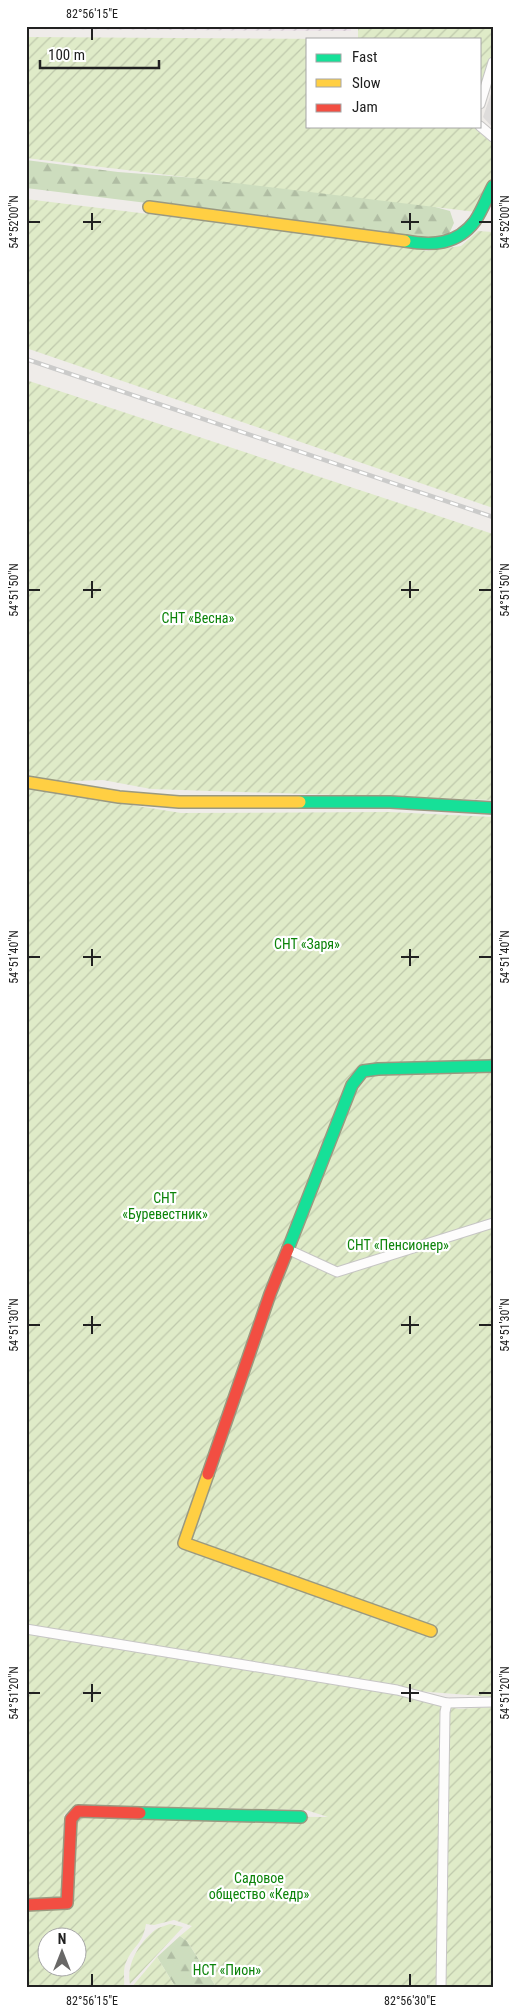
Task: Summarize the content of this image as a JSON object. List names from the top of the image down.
{
  "parks": [
    "СНТ «Весна»",
    "СНТ «Заря»",
    "СНТ «Буревестник»",
    "СНТ «Пенсионер»",
    "Садовое общество «Кедр»",
    "НСТ «Пион»"
  ],
  "legend": ["Fast", "Slow", "Jam"],
  "scale_bar": "100 m",
  "north": "top",
  "coordinates": [
    "82°56'15\"E",
    "54°52'00\"N",
    "54°51'50\"N",
    "54°51'40\"N",
    "54°51'30\"N",
    "54°51'20\"N",
    "82°56'30\"E"
  ]
}
